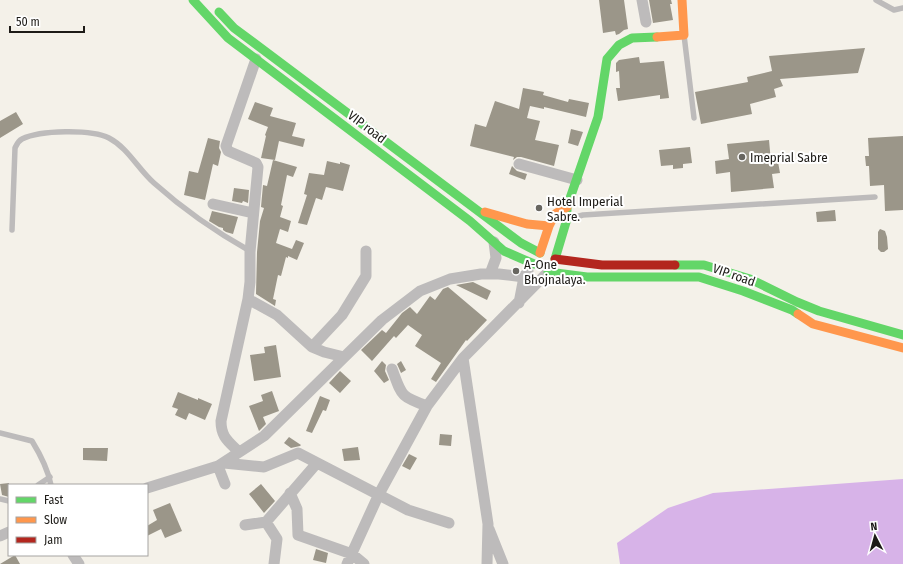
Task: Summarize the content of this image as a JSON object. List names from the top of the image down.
{
  "streets": {
    "main road": ["VIP road"]
  },
  "places": ["Imeprial Sabre", "Hotel Imperial Sabre.", "A-One Bhojnalaya."],
  "legend": ["Fast", "Slow", "Jam"],
  "scale_bar": "50 m",
  "north": "top"
}
